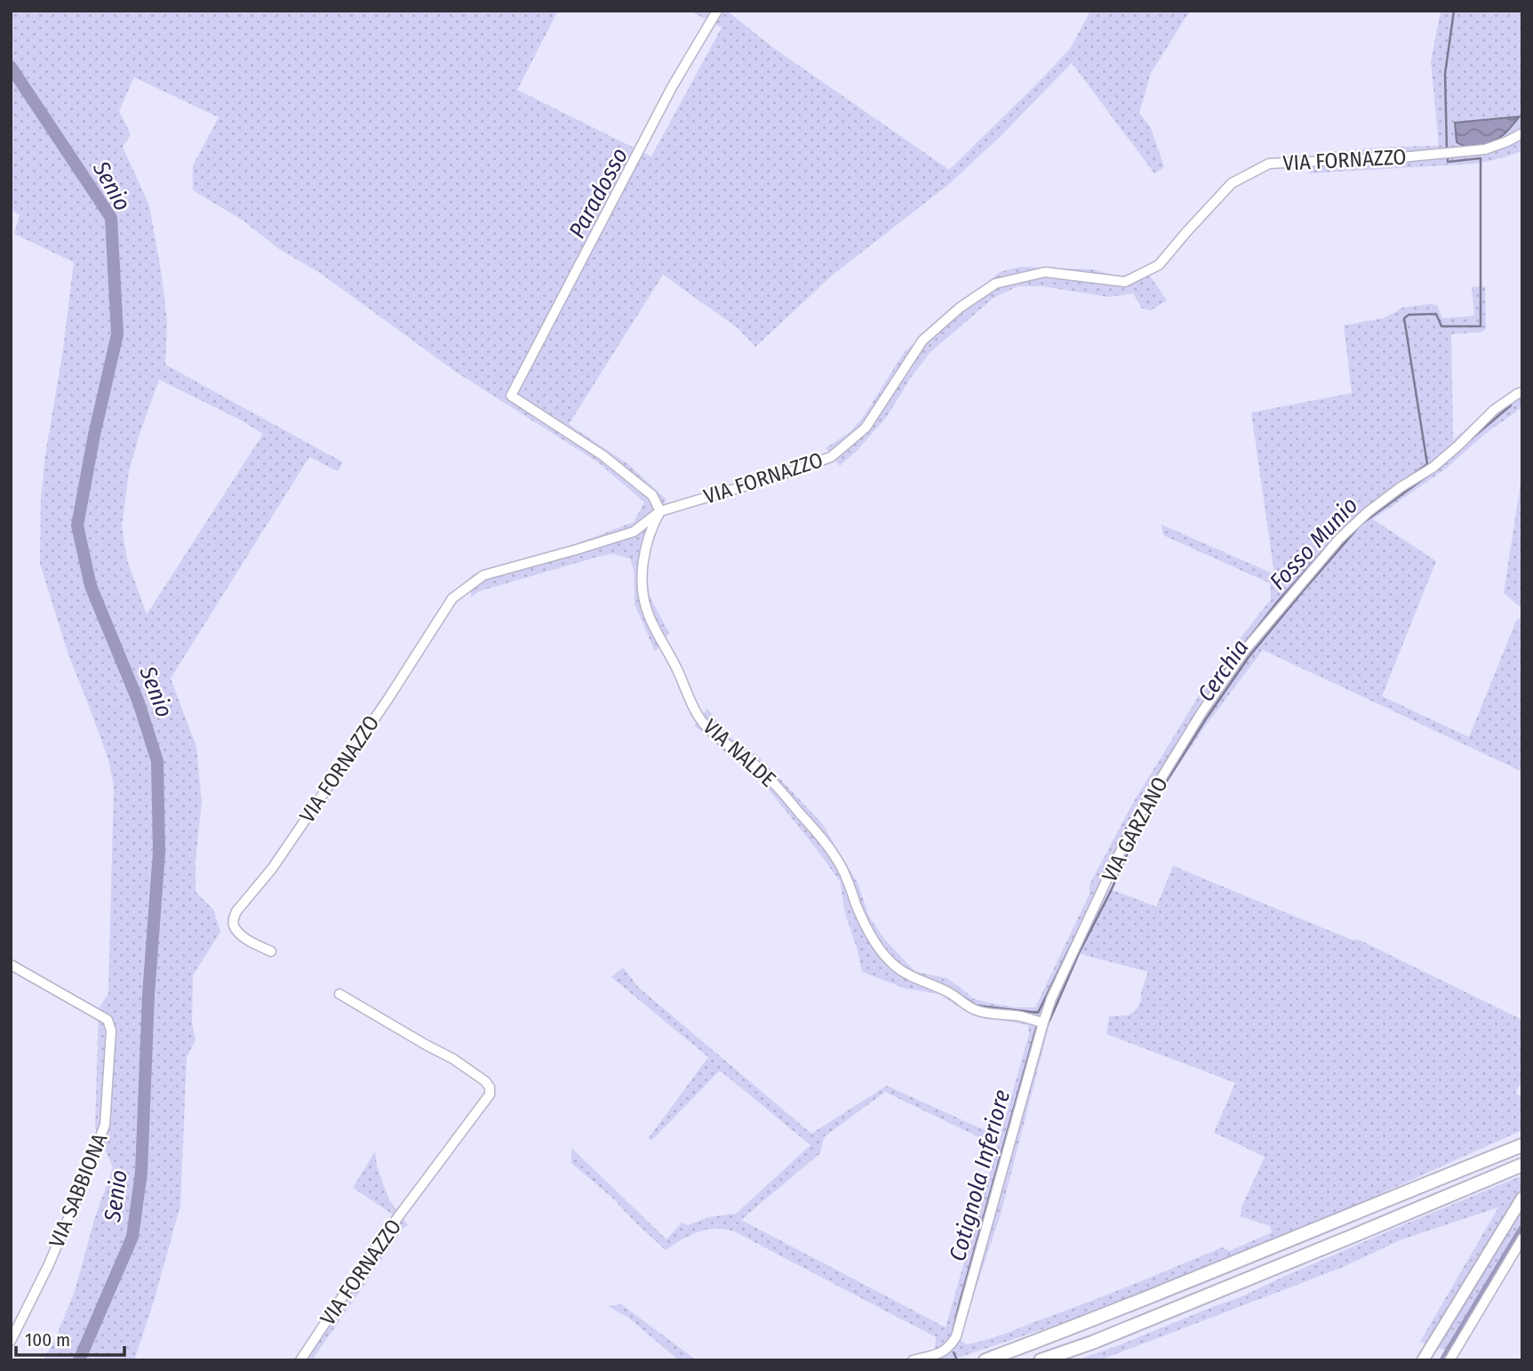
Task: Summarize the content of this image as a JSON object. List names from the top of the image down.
{
  "streets": {
    "street": [
      "VIA FORNAZZO",
      "VIA NALDE",
      "VIA GARZANO",
      "VIA SABBIONA"
    ]
  },
  "crossings": [
    ["VIA FORNAZZO", "VIA NALDE"],
    ["VIA NALDE", "VIA GARZANO"]
  ],
  "water": [
    "Senio",
    "Paradosso",
    "Fosso Munio",
    "Cerchia",
    "Cotignola Inferiore"
  ],
  "scale_bar": "100 m"
}
